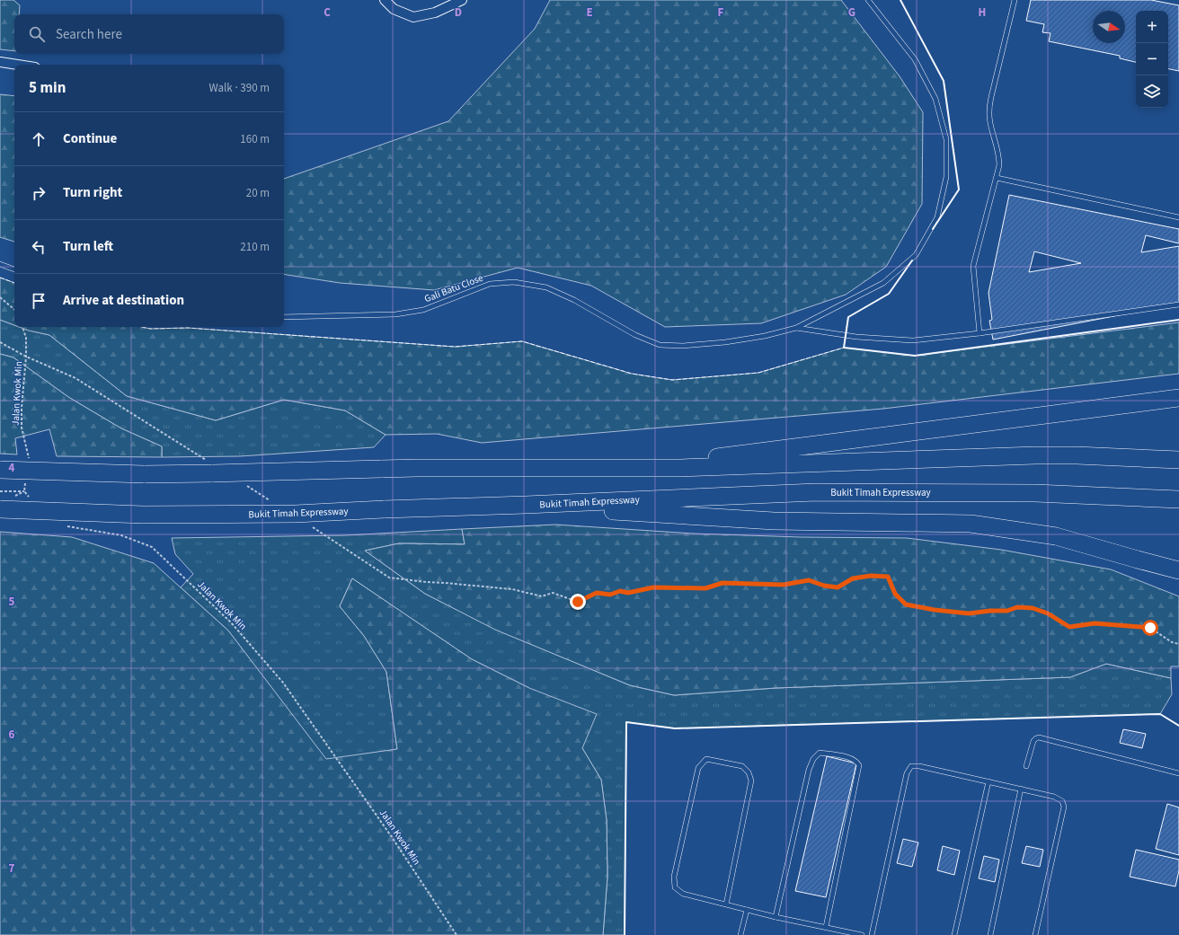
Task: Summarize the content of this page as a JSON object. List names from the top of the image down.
{
  "streets": {
    "highway": ["Bukit Timah Expressway"],
    "lane": ["Gali Batu Close"],
    "path": ["Jalan Kwok Min"]
  },
  "north": "right",
  "page": {
    "map_buttons": ["+", "−"],
    "search": "Search here",
    "heading": ["5 min", "Walk · 390 m"],
    "list": [
      ["Continue", "160 m"],
      ["Turn right", "20 m"],
      ["Turn left", "210 m"],
      "Arrive at destination"
    ]
  },
  "grid": {
    "columns": [
      "C",
      "D",
      "E",
      "F",
      "G",
      "H"
    ],
    "rows": [
      "4",
      "5",
      "6",
      "7"
    ]
  }
}
